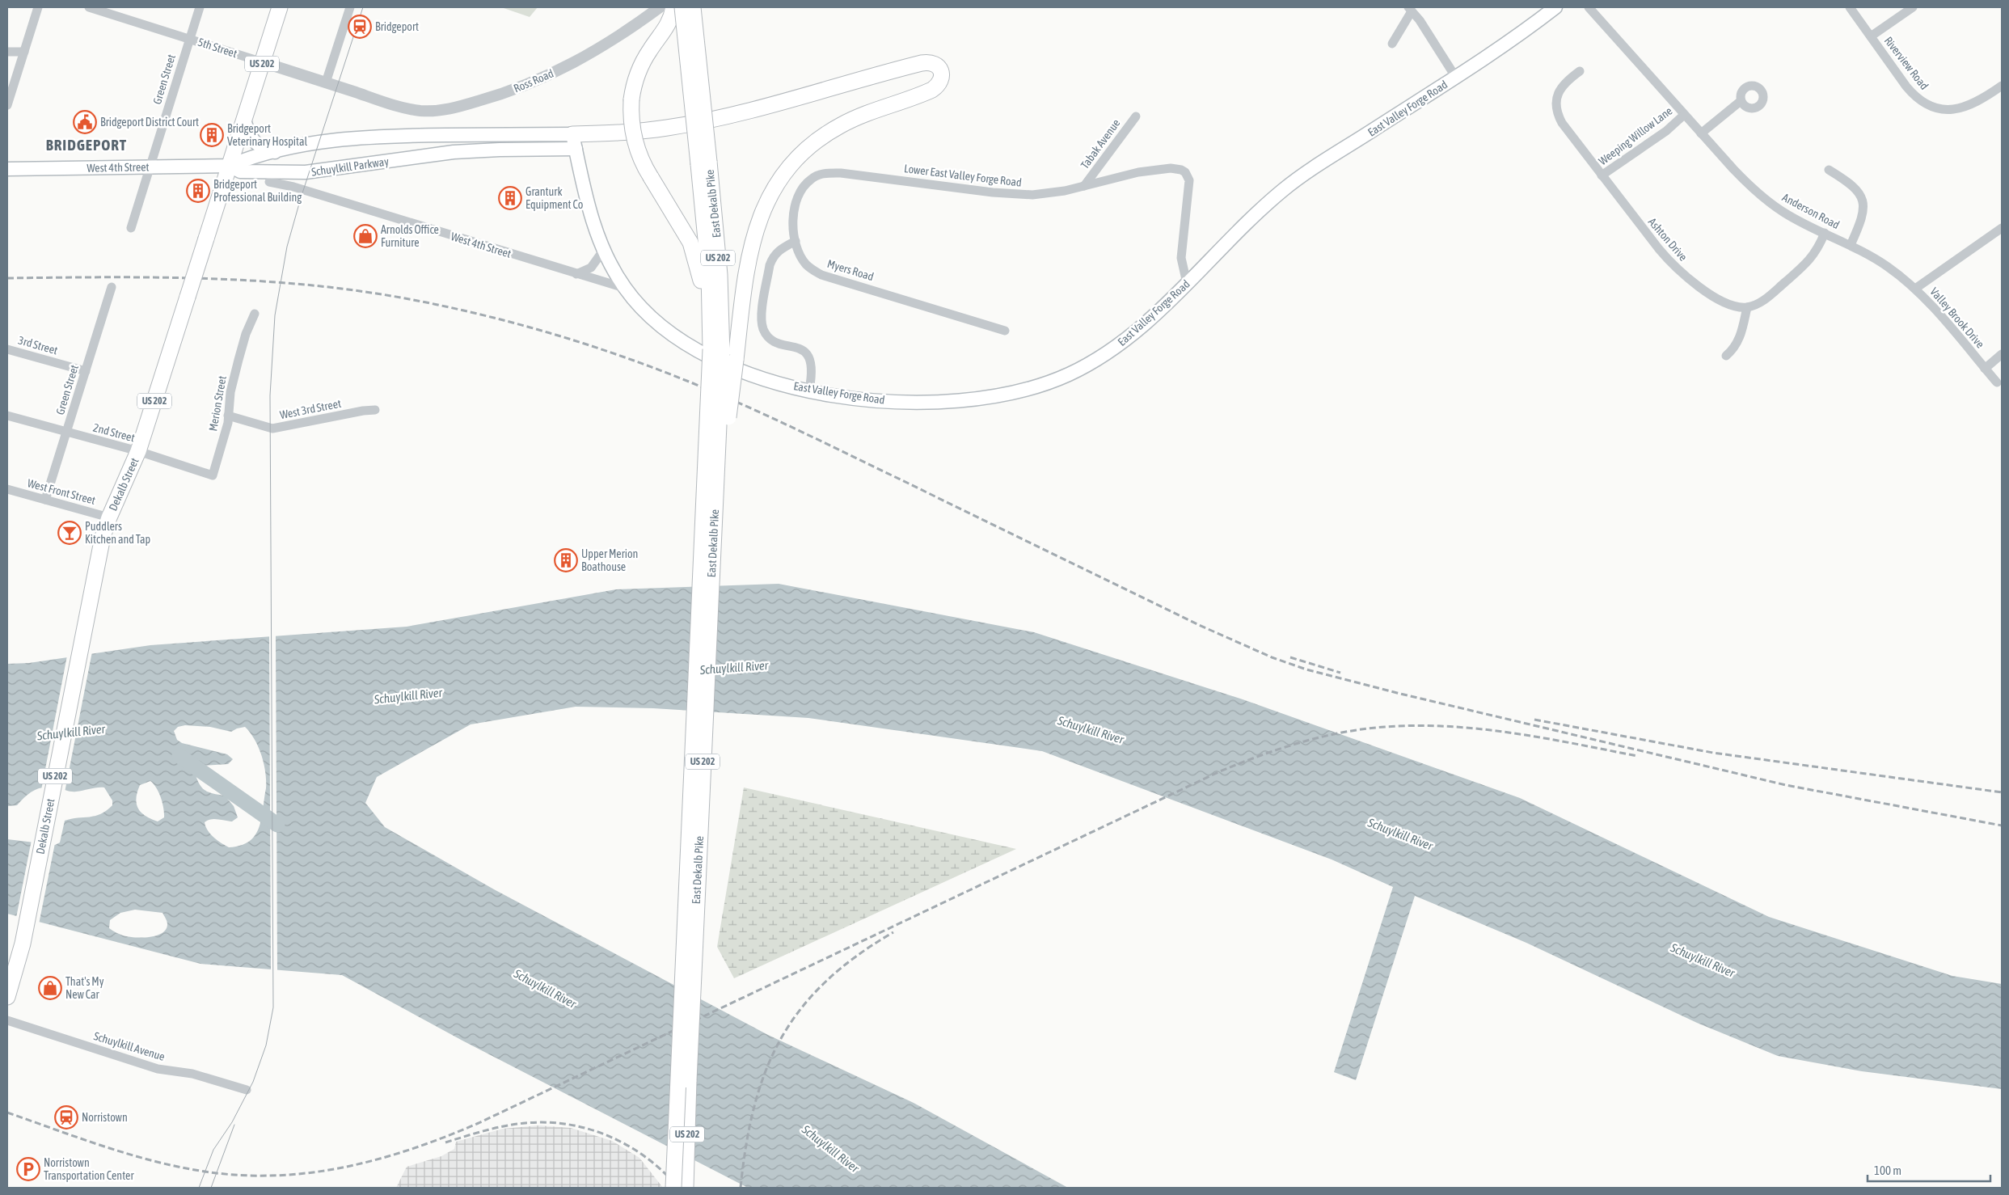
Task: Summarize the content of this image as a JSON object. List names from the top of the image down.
{
  "streets": {
    "highway": ["US 202", "East Dekalb Pike", "Dekalb Street"],
    "main road": ["East Valley Forge Road", "Schuylkill Parkway", "West 4th Street"],
    "street": [
      "5th Street",
      "Riverview Road",
      "Green Street",
      "Ross Road",
      "Weeping Willow Lane",
      "Tabak Avenue",
      "Lower East Valley Forge Road",
      "Anderson Road",
      "Ashton Drive",
      "Myers Road",
      "Valley Brook Drive",
      "3rd Street",
      "Merion Street",
      "West 3rd Street",
      "2nd Street",
      "West Front Street",
      "Schuylkill Avenue"
    ]
  },
  "crossings": [
    ["5th Street", "Green Street"],
    ["5th Street", "Ross Road"],
    ["5th Street", "Dekalb Street"],
    ["US 202", "East Dekalb Pike"],
    ["Green Street", "West 4th Street"],
    ["Green Street", "3rd Street"],
    ["Green Street", "2nd Street"],
    ["Green Street", "West Front Street"],
    ["East Valley Forge Road", "Schuylkill Parkway"],
    ["East Valley Forge Road", "West 4th Street"],
    ["East Valley Forge Road", "Lower East Valley Forge Road"],
    ["Weeping Willow Lane", "Anderson Road"],
    ["Weeping Willow Lane", "Ashton Drive"],
    ["Tabak Avenue", "Lower East Valley Forge Road"],
    ["Schuylkill Parkway", "West 4th Street"],
    ["Schuylkill Parkway", "Dekalb Street"],
    ["West 4th Street", "Dekalb Street"],
    ["Lower East Valley Forge Road", "Myers Road"],
    ["Anderson Road", "Valley Brook Drive"],
    ["Merion Street", "West 3rd Street"],
    ["Merion Street", "2nd Street"],
    ["2nd Street", "Dekalb Street"],
    ["Dekalb Street", "West Front Street"]
  ],
  "districts": ["BRIDGEPORT"],
  "water": ["Schuylkill River"],
  "places": {
    "station": ["Bridgeport", "Norristown"],
    "public building": ["Bridgeport District Court"],
    "building": [
      "Bridgeport Veterinary Hospital",
      "Bridgeport Professional Building",
      "Granturk Equipment Co",
      "Upper Merion Boathouse"
    ],
    "shop": ["Arnolds Office Furniture", "That's My New Car"],
    "bar": ["Puddlers Kitchen and Tap"],
    "parking": ["Norristown Transportation Center"]
  },
  "scale_bar": "100 m"
}
